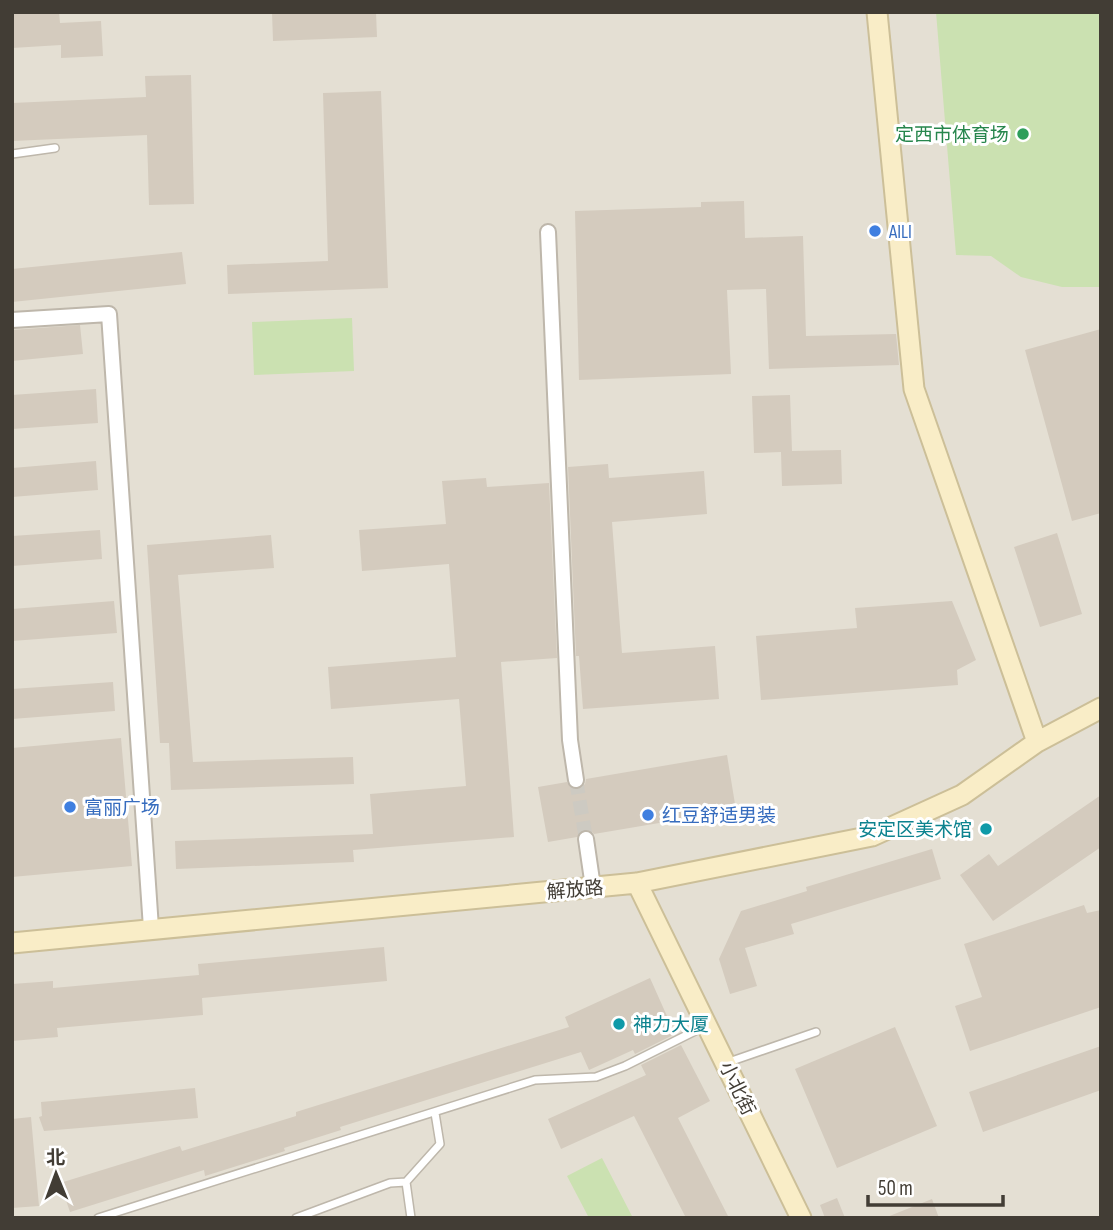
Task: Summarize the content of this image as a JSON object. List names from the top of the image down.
{
  "streets": {
    "street": ["解放路", "小北街"]
  },
  "crossings": [
    ["解放路", "小北街"]
  ],
  "places": [
    "定西市体育场",
    "AILI",
    "富丽广场",
    "红豆舒适男装",
    "安定区美术馆",
    "神力大厦"
  ],
  "scale_bar": "50 m",
  "north": "top"
}
